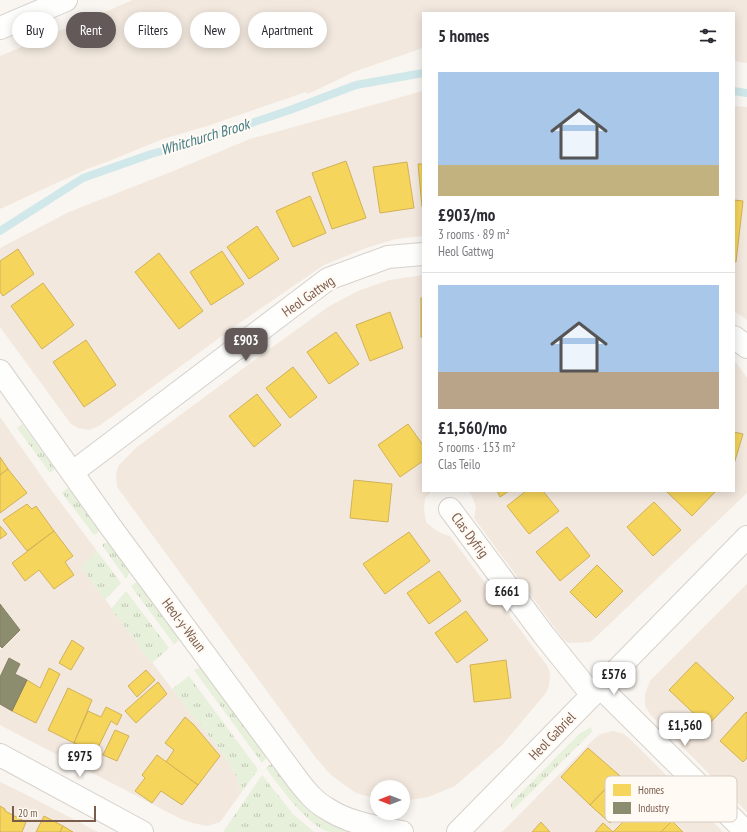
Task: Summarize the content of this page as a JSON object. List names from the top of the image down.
{
  "streets": {
    "street": [
      "Heol Gattwg",
      "Clas Dyfrig",
      "Heol-y-Waun",
      "Heol Gabriel"
    ]
  },
  "crossings": [
    ["Heol Gattwg", "Heol-y-Waun"],
    ["Clas Dyfrig", "Heol Gabriel"]
  ],
  "water": ["Whitchurch Brook"],
  "legend": ["Homes", "Industry"],
  "scale_bar": "20 m",
  "north": "left",
  "page": {
    "chip": [
      "Buy",
      "Rent",
      "Filters",
      "New",
      "Apartment"
    ],
    "heading": "5 homes",
    "list": [
      {
        "name": "£903/mo",
        "note": "3 rooms · 89 m² · Heol Gattwg"
      },
      {
        "name": "£1,560/mo",
        "note": "5 rooms · 153 m² · Clas Teilo"
      }
    ],
    "price": [
      "£903",
      "£661",
      "£576",
      "£1,560",
      "£975"
    ],
    "scale": "20 m"
  }
}
